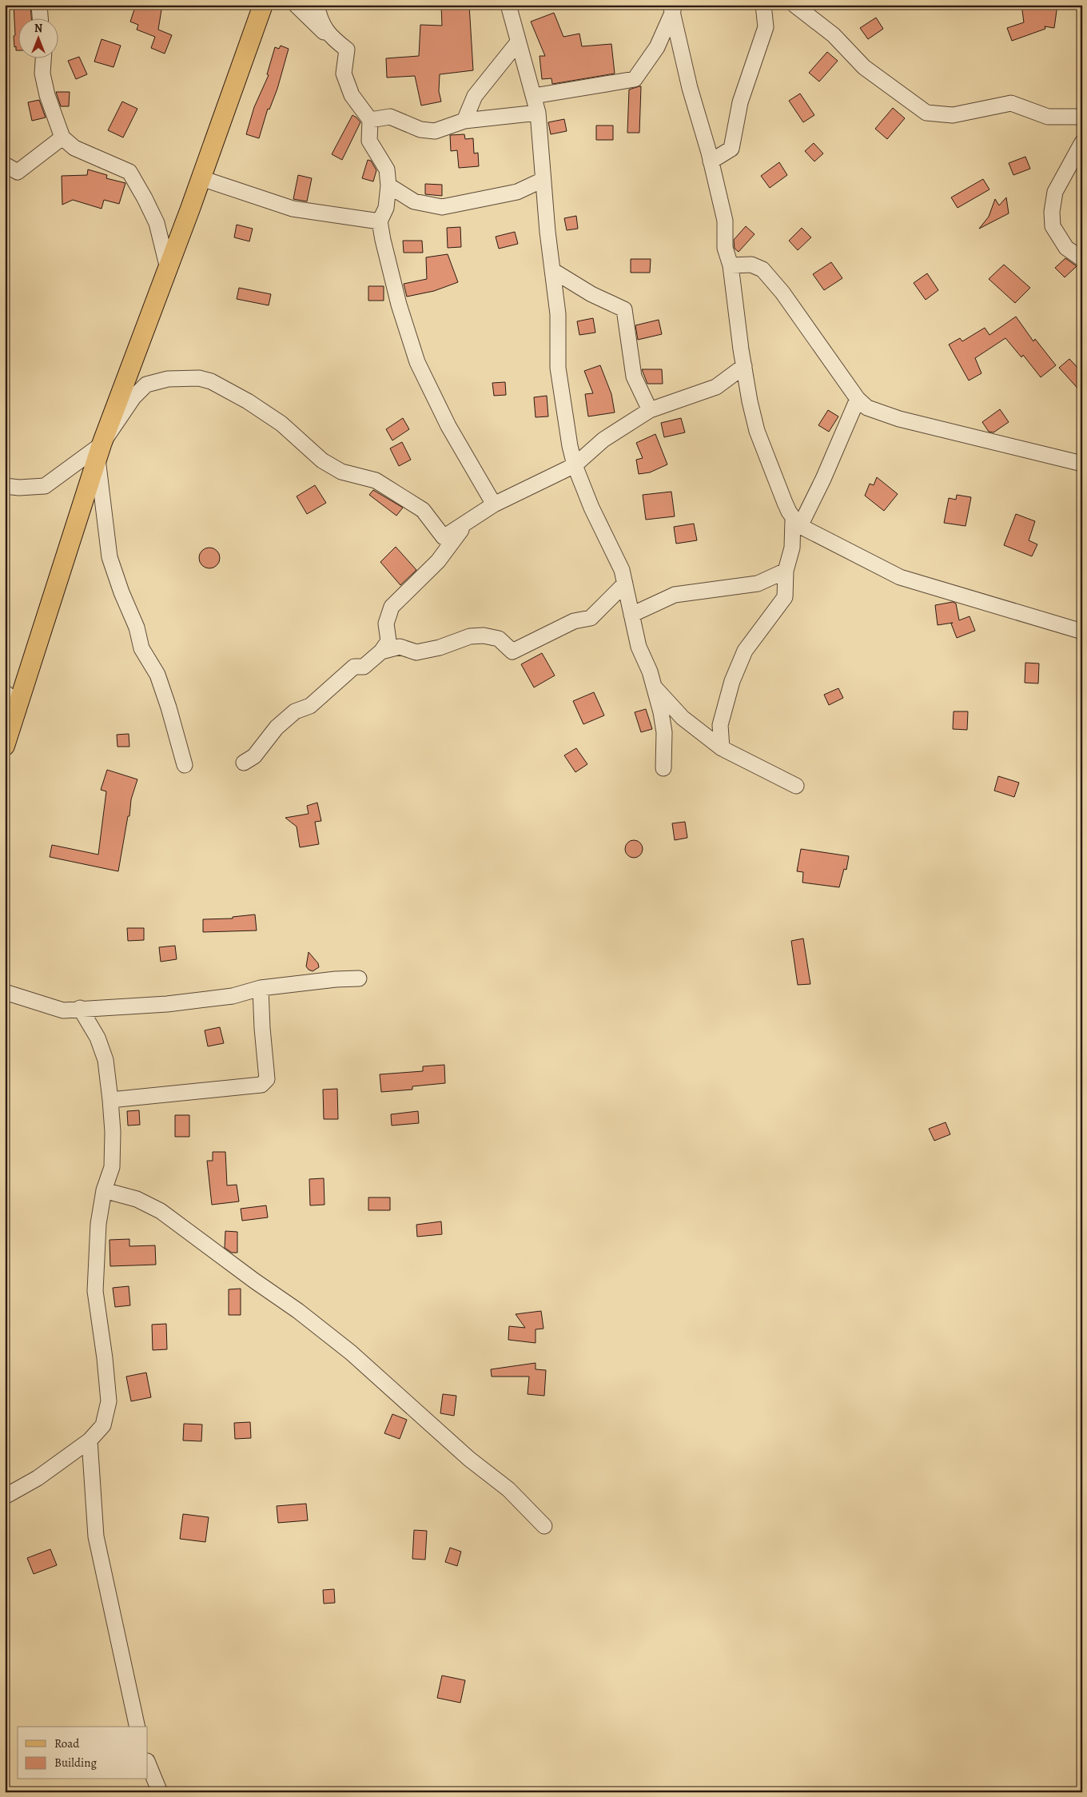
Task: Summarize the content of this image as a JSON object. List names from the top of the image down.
{
  "legend": ["Road", "Building"],
  "north": "top"
}
